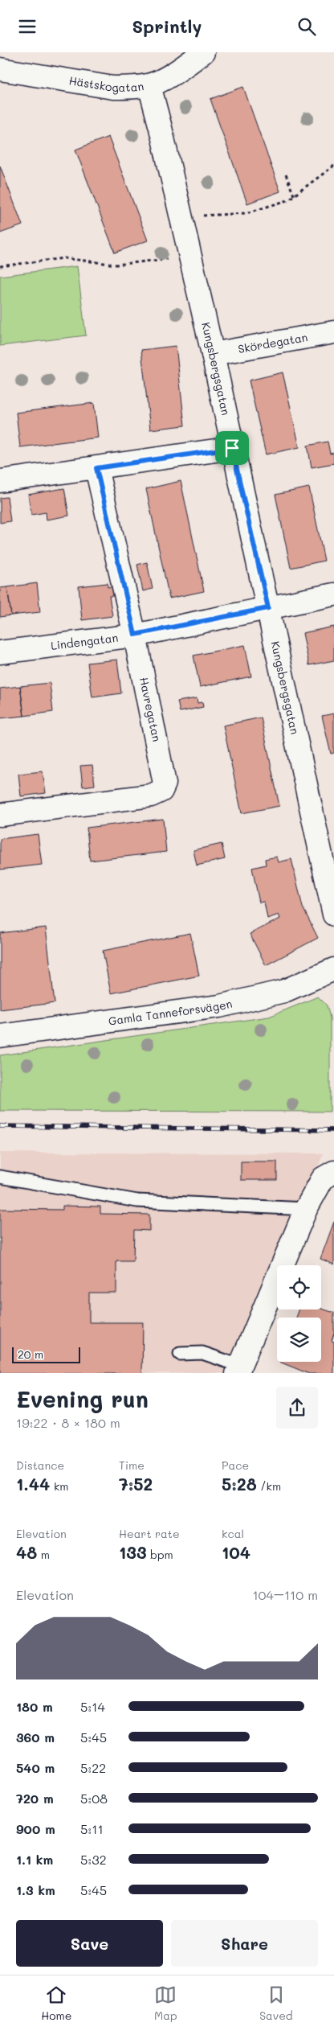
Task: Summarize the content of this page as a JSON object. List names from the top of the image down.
{
  "streets": {
    "street": [
      "Hästskogatan",
      "Skördegatan",
      "Kungsbergsgatan",
      "Lindengatan",
      "Havregatan",
      "Gamla Tanneforsvägen"
    ]
  },
  "crossings": [
    ["Hästskogatan", "Kungsbergsgatan"],
    ["Skördegatan", "Kungsbergsgatan"],
    ["Kungsbergsgatan", "Lindengatan"],
    ["Lindengatan", "Havregatan"]
  ],
  "scale_bar": "20 m",
  "page": {
    "header": "Sprintly",
    "scale": "20 m",
    "heading": ["Evening run", "19:22 · 8 × 180 m"],
    "stats": [
      ["Distance", "1.44 km"],
      ["Time", "7:52"],
      ["Pace", "5:28 /km"],
      ["Elevation", "48 m"],
      ["Heart rate", "133 bpm"],
      ["kcal", "104"]
    ],
    "chart": ["Elevation", "104–110 m"],
    "list": [
      {
        "name": "180 m",
        "note": "5:14"
      },
      {
        "name": "360 m",
        "note": "5:45"
      },
      {
        "name": "540 m",
        "note": "5:22"
      },
      {
        "name": "720 m",
        "note": "5:08"
      },
      {
        "name": "900 m",
        "note": "5:11"
      },
      {
        "name": "1.1 km",
        "note": "5:32"
      },
      {
        "name": "1.3 km",
        "note": "5:45"
      }
    ],
    "buttons": ["Save", "Share"],
    "tabs": ["Home", "Map", "Saved"]
  }
}
